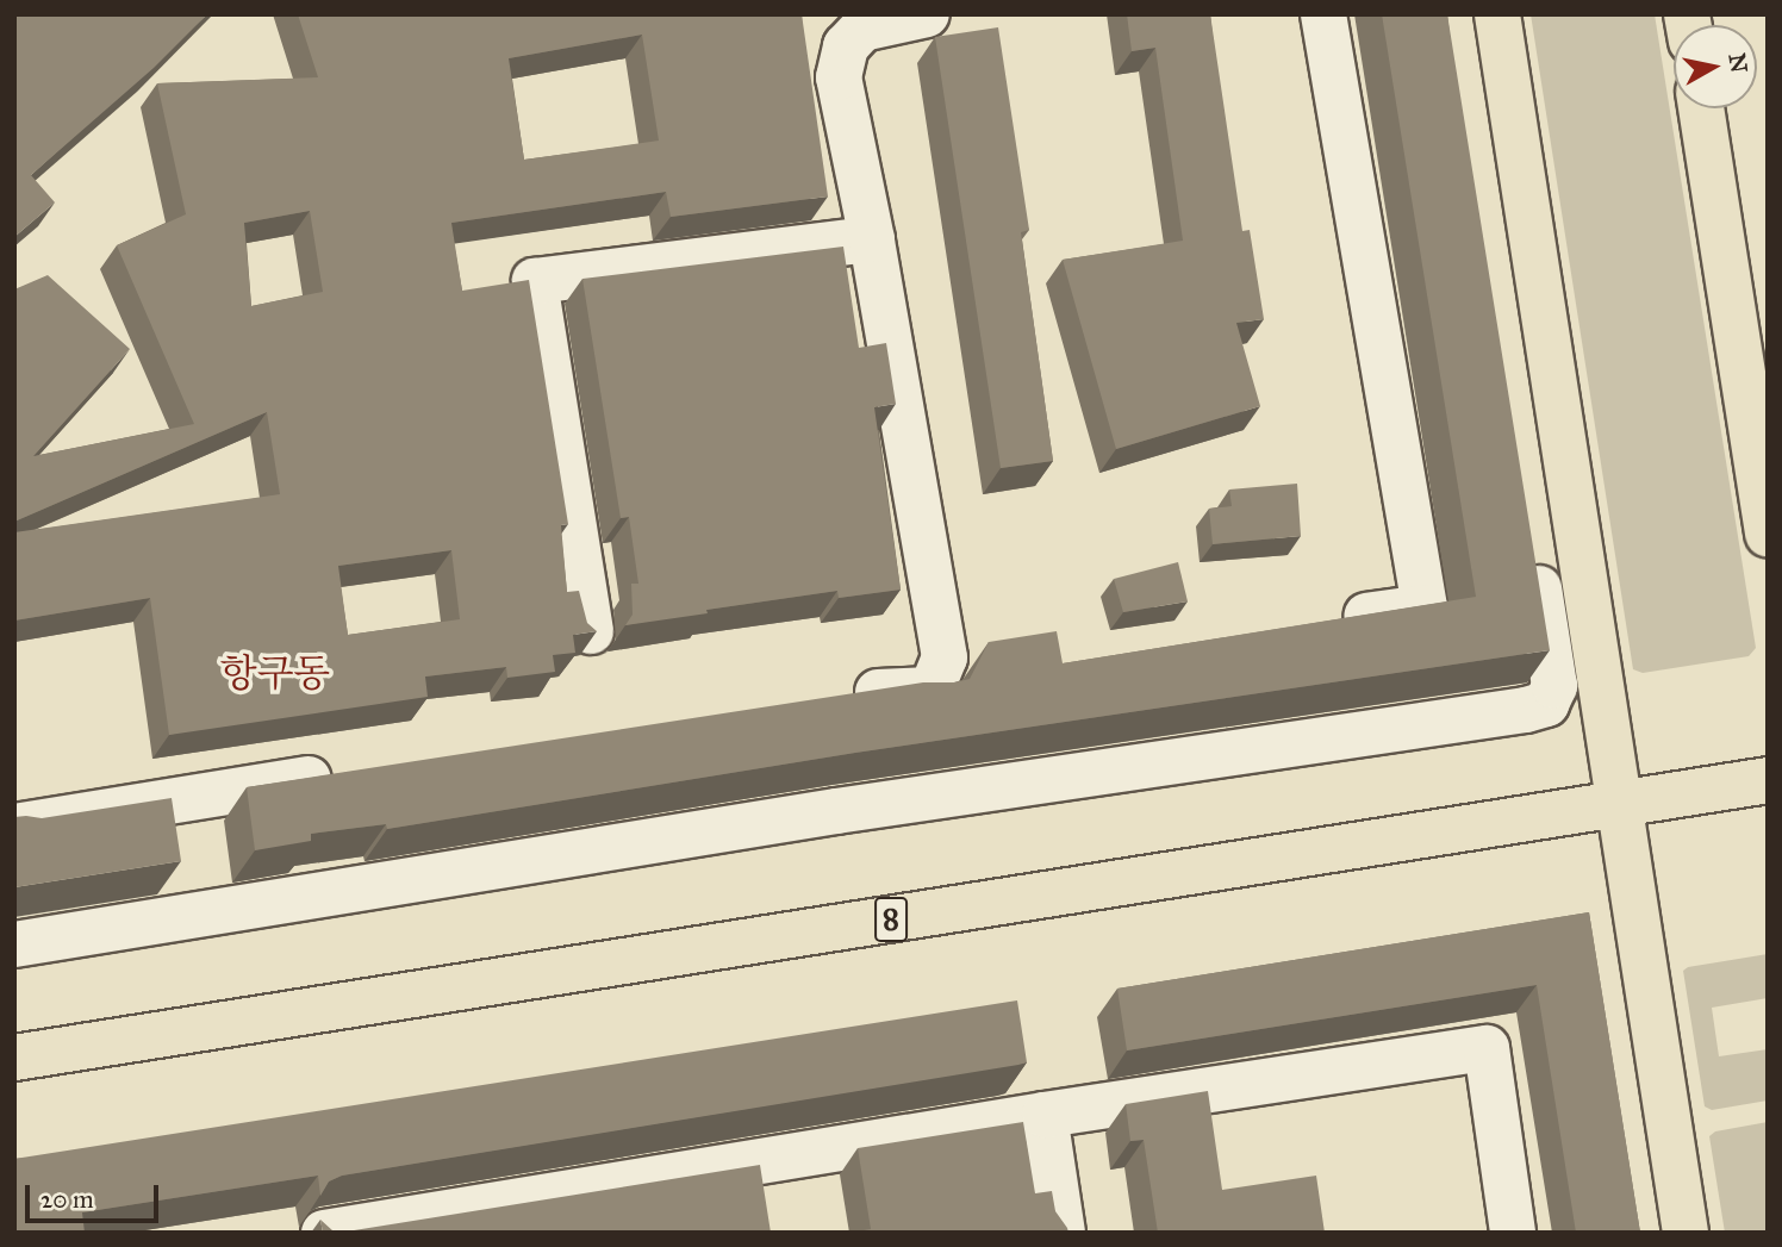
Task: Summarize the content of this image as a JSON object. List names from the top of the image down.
{
  "streets": {
    "main road": ["8"]
  },
  "districts": ["항구동"],
  "scale_bar": "20 m",
  "north": "right"
}
